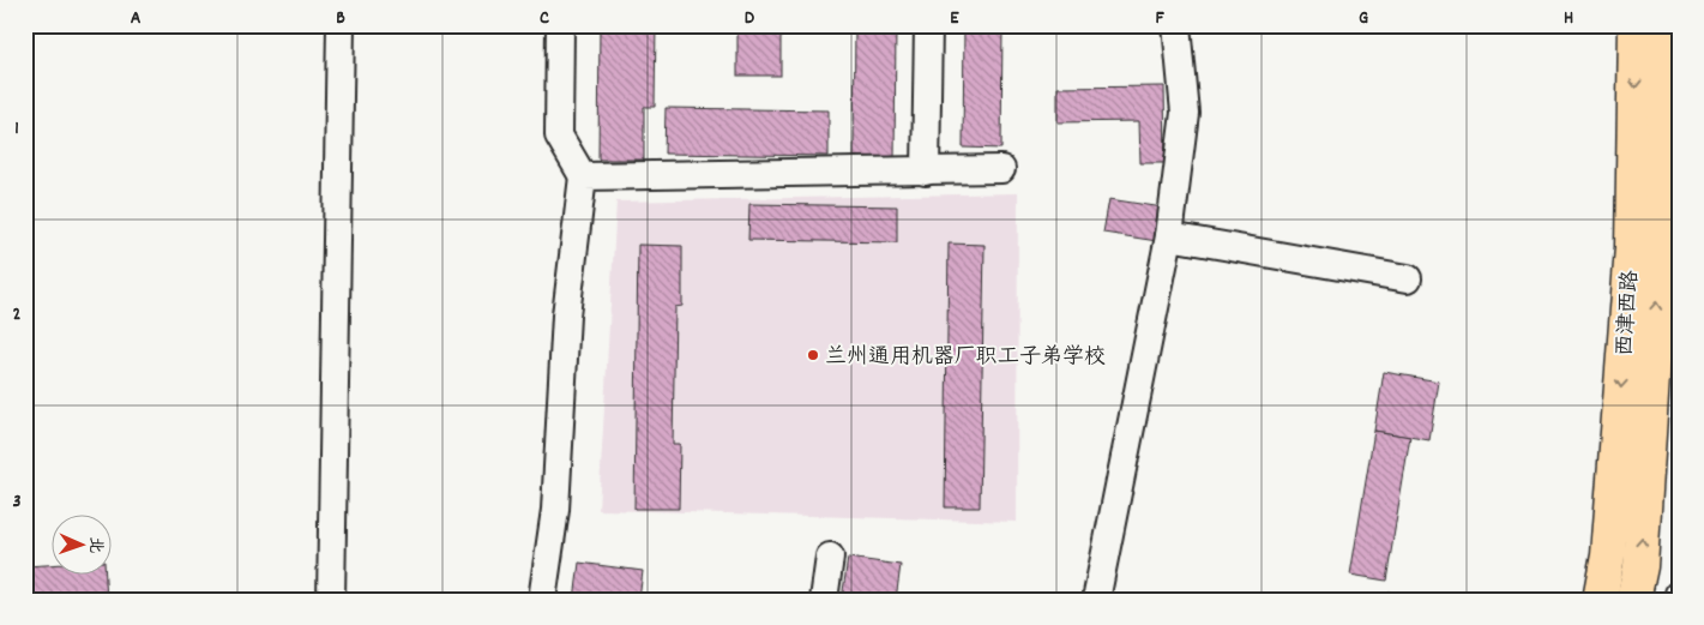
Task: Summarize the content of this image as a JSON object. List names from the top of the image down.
{
  "streets": {
    "main road": ["西津西路"]
  },
  "places": ["兰州通用机器厂职工子弟学校"],
  "north": "right",
  "grid": {
    "columns": [
      "A",
      "B",
      "C",
      "D",
      "E",
      "F",
      "G",
      "H"
    ],
    "rows": ["1", "2", "3"]
  }
}
